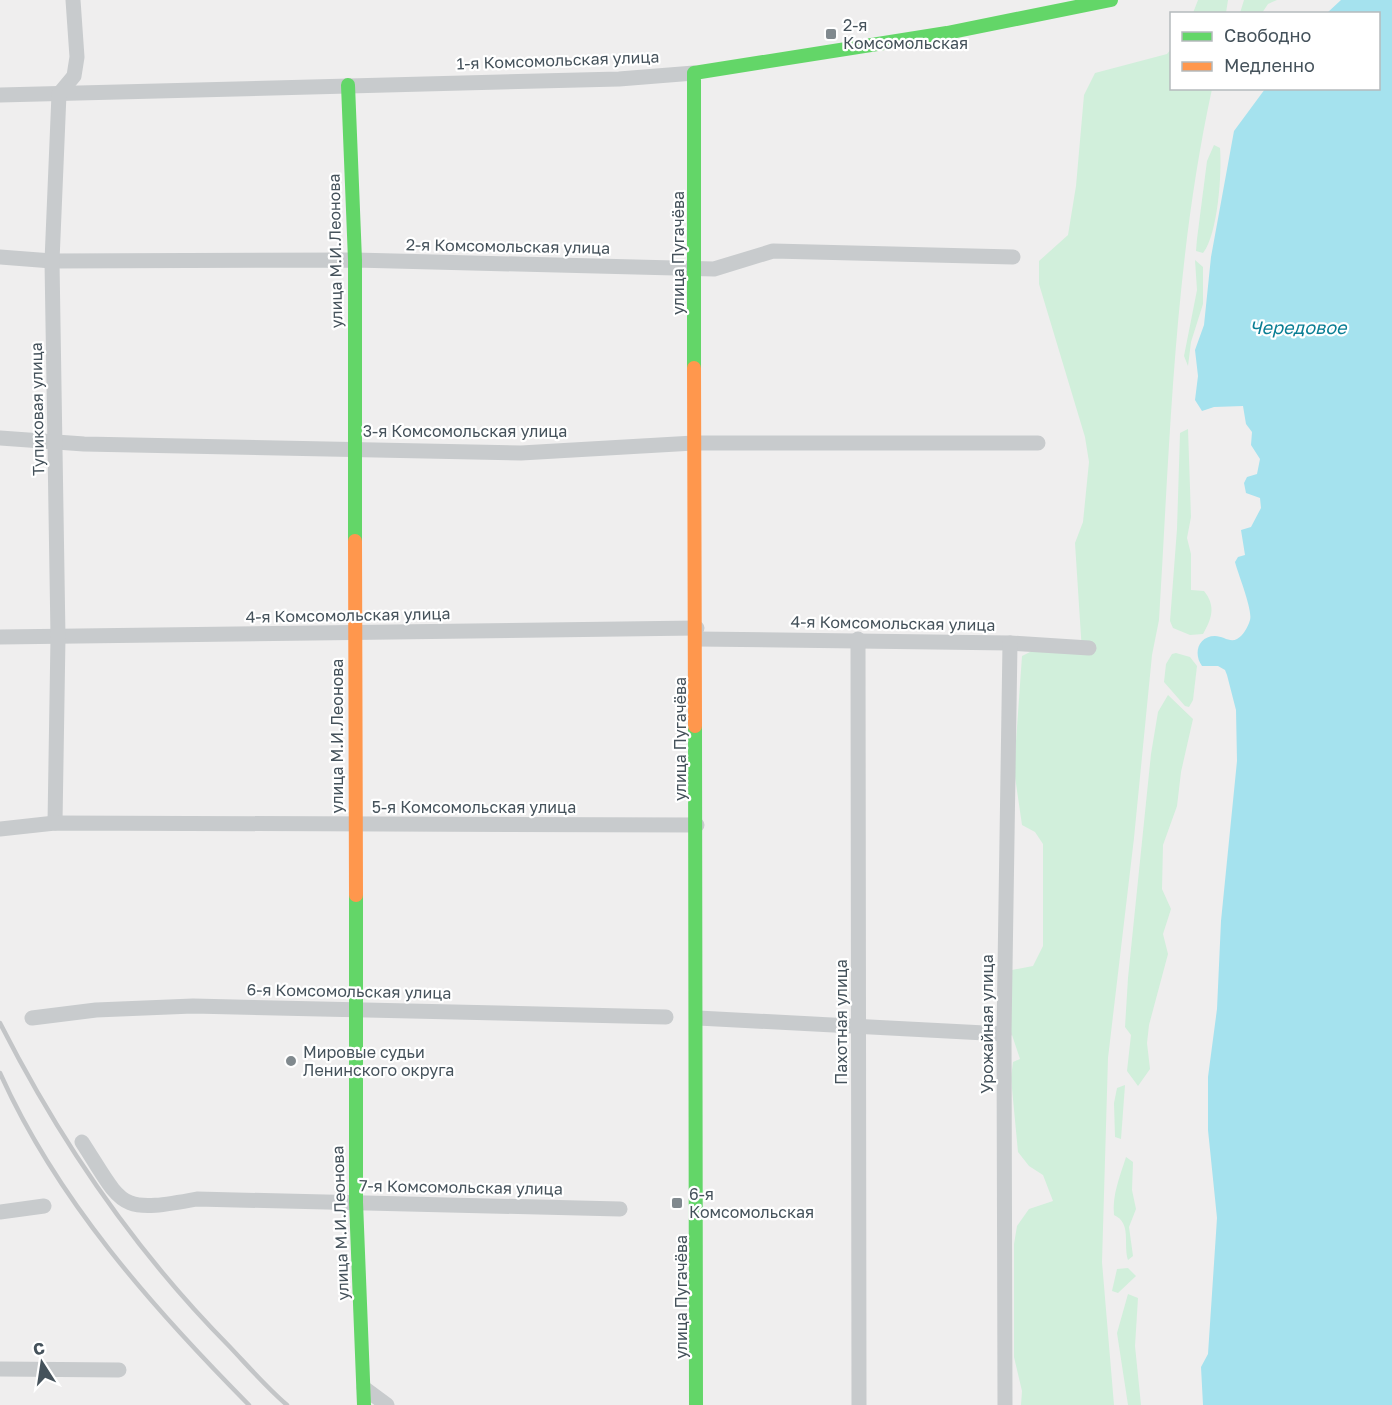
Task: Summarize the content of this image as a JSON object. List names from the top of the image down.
{
  "streets": {
    "main road": ["1-я Комсомольская улица", "улица М.И.Леонова", "улица Пугачёва"],
    "street": [
      "2-я Комсомольская улица",
      "Тупиковая улица",
      "3-я Комсомольская улица",
      "4-я Комсомольская улица",
      "5-я Комсомольская улица",
      "6-я Комсомольская улица",
      "Пахотная улица",
      "Урожайная улица",
      "7-я Комсомольская улица"
    ]
  },
  "crossings": [
    ["1-я Комсомольская улица", "улица М.И.Леонова"],
    ["1-я Комсомольская улица", "улица Пугачёва"],
    ["1-я Комсомольская улица", "Тупиковая улица"],
    ["2-я Комсомольская улица", "улица М.И.Леонова"],
    ["2-я Комсомольская улица", "улица Пугачёва"],
    ["2-я Комсомольская улица", "Тупиковая улица"],
    ["улица М.И.Леонова", "3-я Комсомольская улица"],
    ["улица М.И.Леонова", "4-я Комсомольская улица"],
    ["улица М.И.Леонова", "5-я Комсомольская улица"],
    ["улица М.И.Леонова", "6-я Комсомольская улица"],
    ["улица М.И.Леонова", "7-я Комсомольская улица"],
    ["улица Пугачёва", "3-я Комсомольская улица"],
    ["улица Пугачёва", "4-я Комсомольская улица"],
    ["улица Пугачёва", "5-я Комсомольская улица"],
    ["Тупиковая улица", "3-я Комсомольская улица"],
    ["Тупиковая улица", "4-я Комсомольская улица"],
    ["Тупиковая улица", "5-я Комсомольская улица"],
    ["4-я Комсомольская улица", "Пахотная улица"],
    ["4-я Комсомольская улица", "Урожайная улица"]
  ],
  "water": ["Чередовое"],
  "places": {
    "transit": ["2-я Комсомольская", "6-я Комсомольская"],
    "other": ["Мировые судьи Ленинского округа"]
  },
  "legend": ["Свободно", "Медленно"],
  "north": "top"
}
